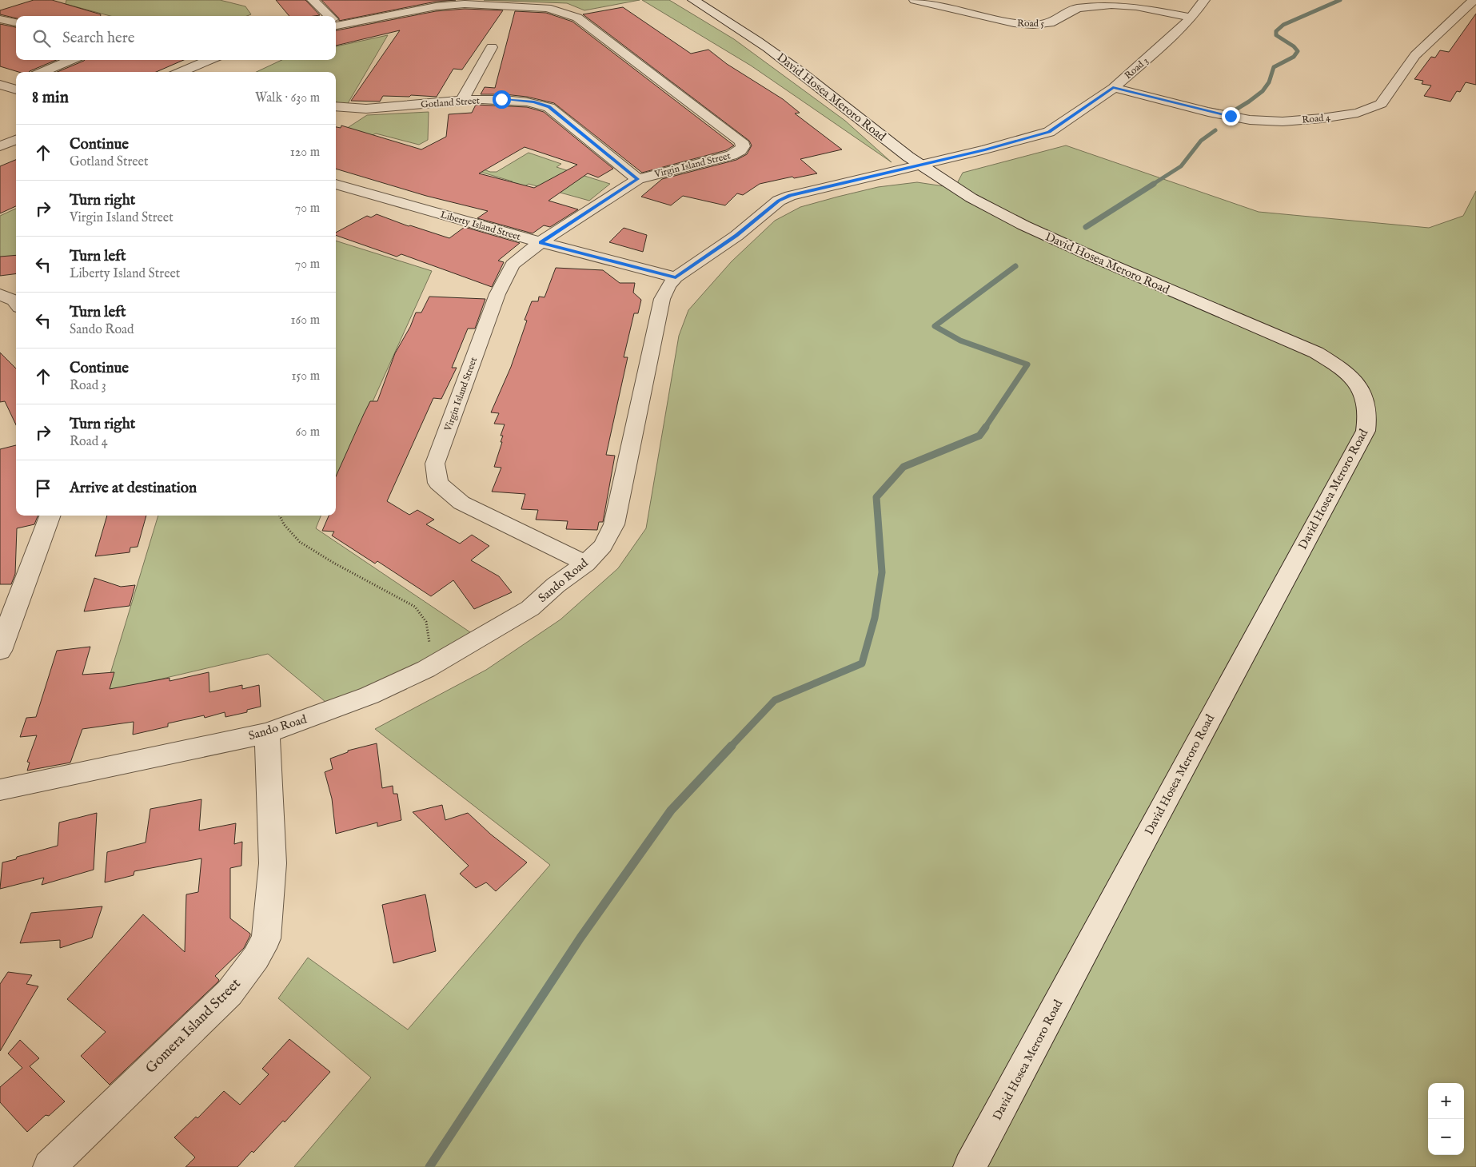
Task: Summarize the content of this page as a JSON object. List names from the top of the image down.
{
  "streets": {
    "street": [
      "Road 5",
      "Road 3",
      "David Hosea Meroro Road",
      "Gotland Street",
      "Road 4",
      "Virgin Island Street",
      "Liberty Island Street",
      "Sando Road",
      "Gomera Island Street"
    ]
  },
  "crossings": [
    ["Road 5", "Road 3"],
    ["Road 3", "David Hosea Meroro Road"],
    ["Road 3", "Road 4"],
    ["Road 3", "Sando Road"],
    ["David Hosea Meroro Road", "Sando Road"],
    ["Gotland Street", "Virgin Island Street"],
    ["Virgin Island Street", "Liberty Island Street"],
    ["Virgin Island Street", "Sando Road"],
    ["Liberty Island Street", "Sando Road"],
    ["Sando Road", "Gomera Island Street"]
  ],
  "page": {
    "search": "Search here",
    "heading": ["8 min", "Walk · 630 m"],
    "list": [
      ["Continue", "Gotland Street", "120 m"],
      ["Turn right", "Virgin Island Street", "70 m"],
      ["Turn left", "Liberty Island Street", "70 m"],
      ["Turn left", "Sando Road", "160 m"],
      ["Continue", "Road 3", "150 m"],
      ["Turn right", "Road 4", "60 m"],
      "Arrive at destination"
    ],
    "map_buttons": ["+", "−"]
  }
}
